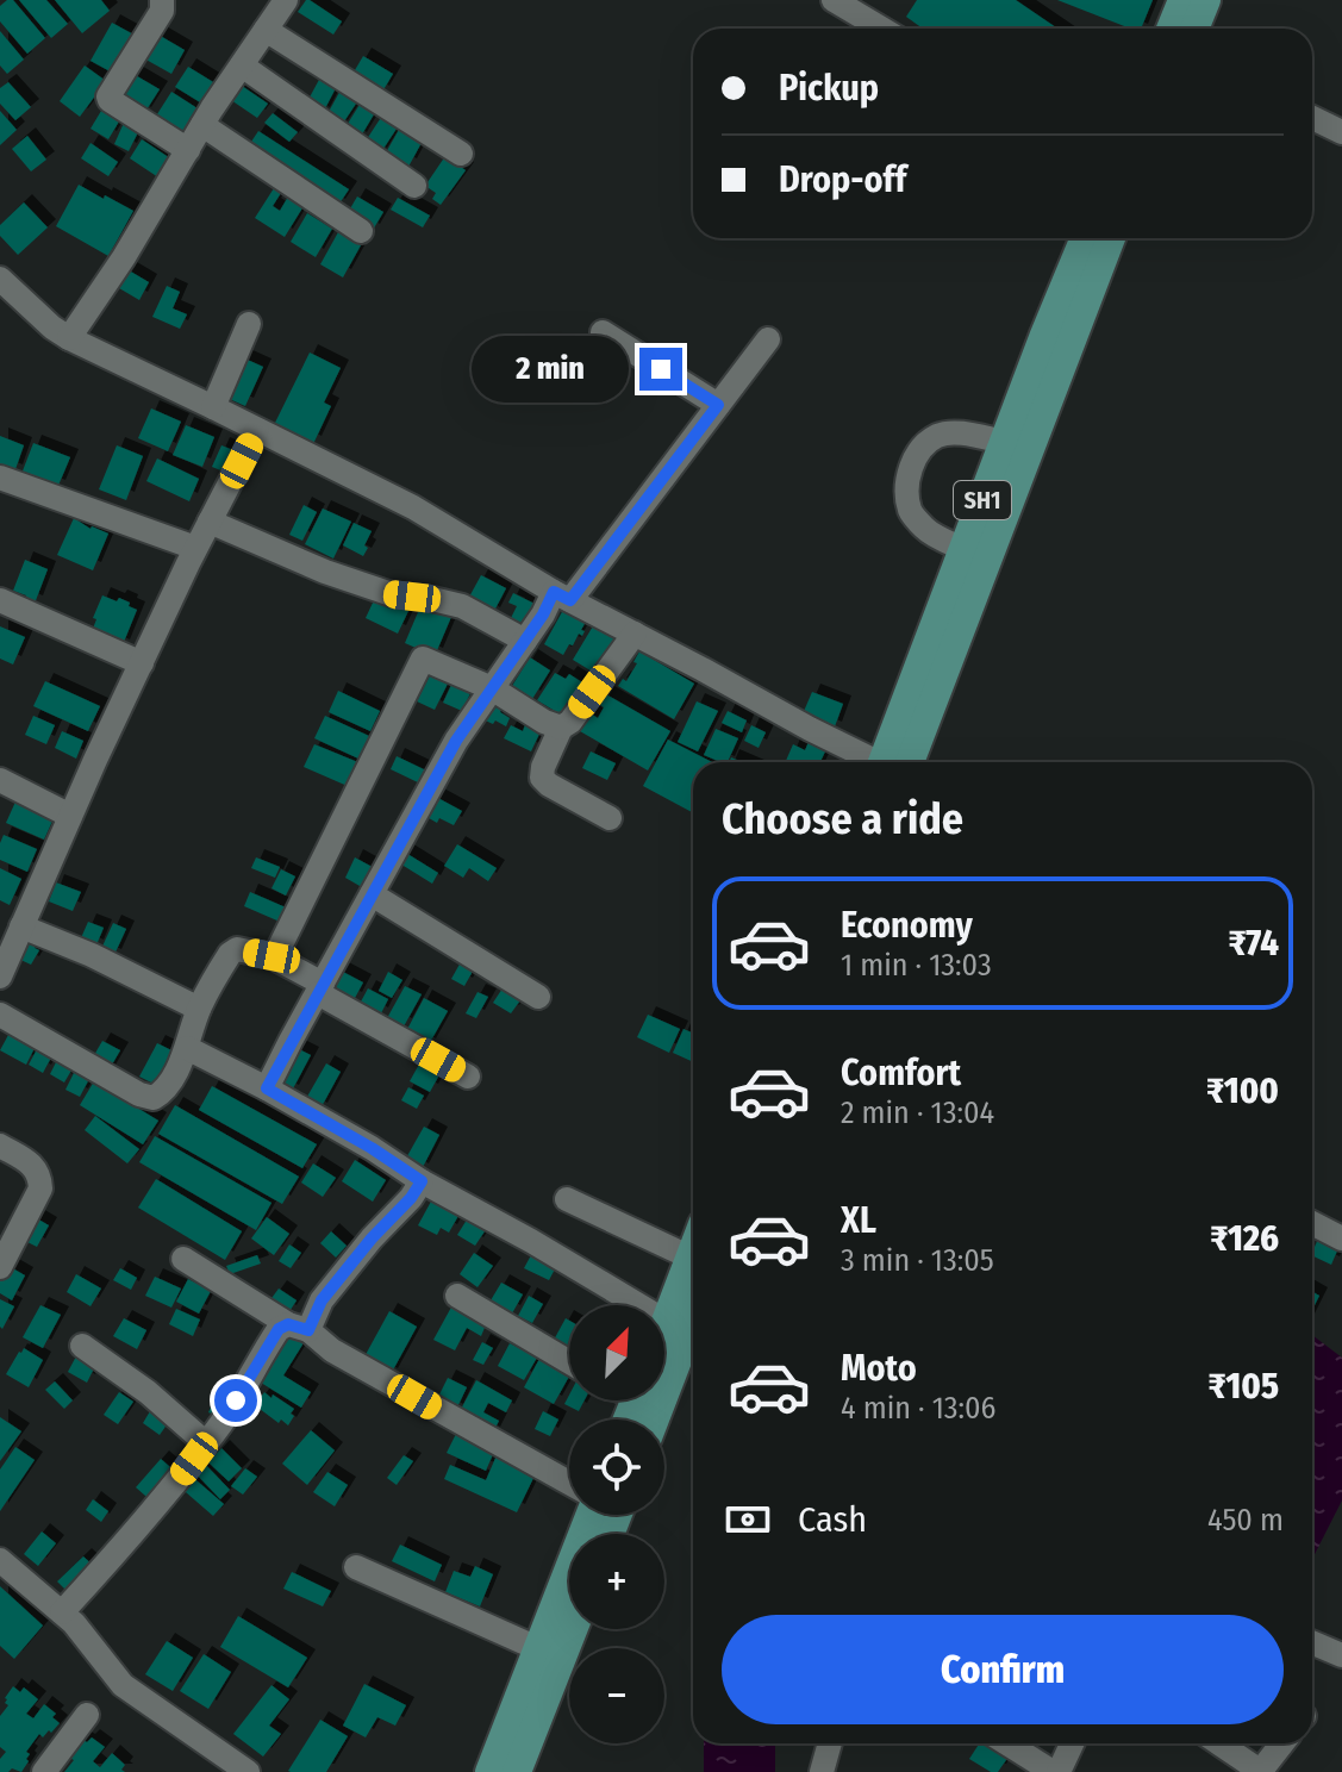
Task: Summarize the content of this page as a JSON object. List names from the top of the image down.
{
  "streets": {
    "main road": ["SH1"]
  },
  "north": "top right",
  "page": {
    "banner": ["Pickup", "Drop-off"],
    "bubble": "2 min",
    "heading": "Choose a ride",
    "list": [
      {
        "name": "Economy",
        "note": "1 min · 13:03",
        "value": "₹74"
      },
      {
        "name": "Comfort",
        "note": "2 min · 13:04",
        "value": "₹100"
      },
      {
        "name": "XL",
        "note": "3 min · 13:05",
        "value": "₹126"
      },
      {
        "name": "Moto",
        "note": "4 min · 13:06",
        "value": "₹105"
      }
    ],
    "map_buttons": ["+", "−"],
    "pay": ["Cash", "450 m"],
    "buttons": "Confirm"
  }
}
